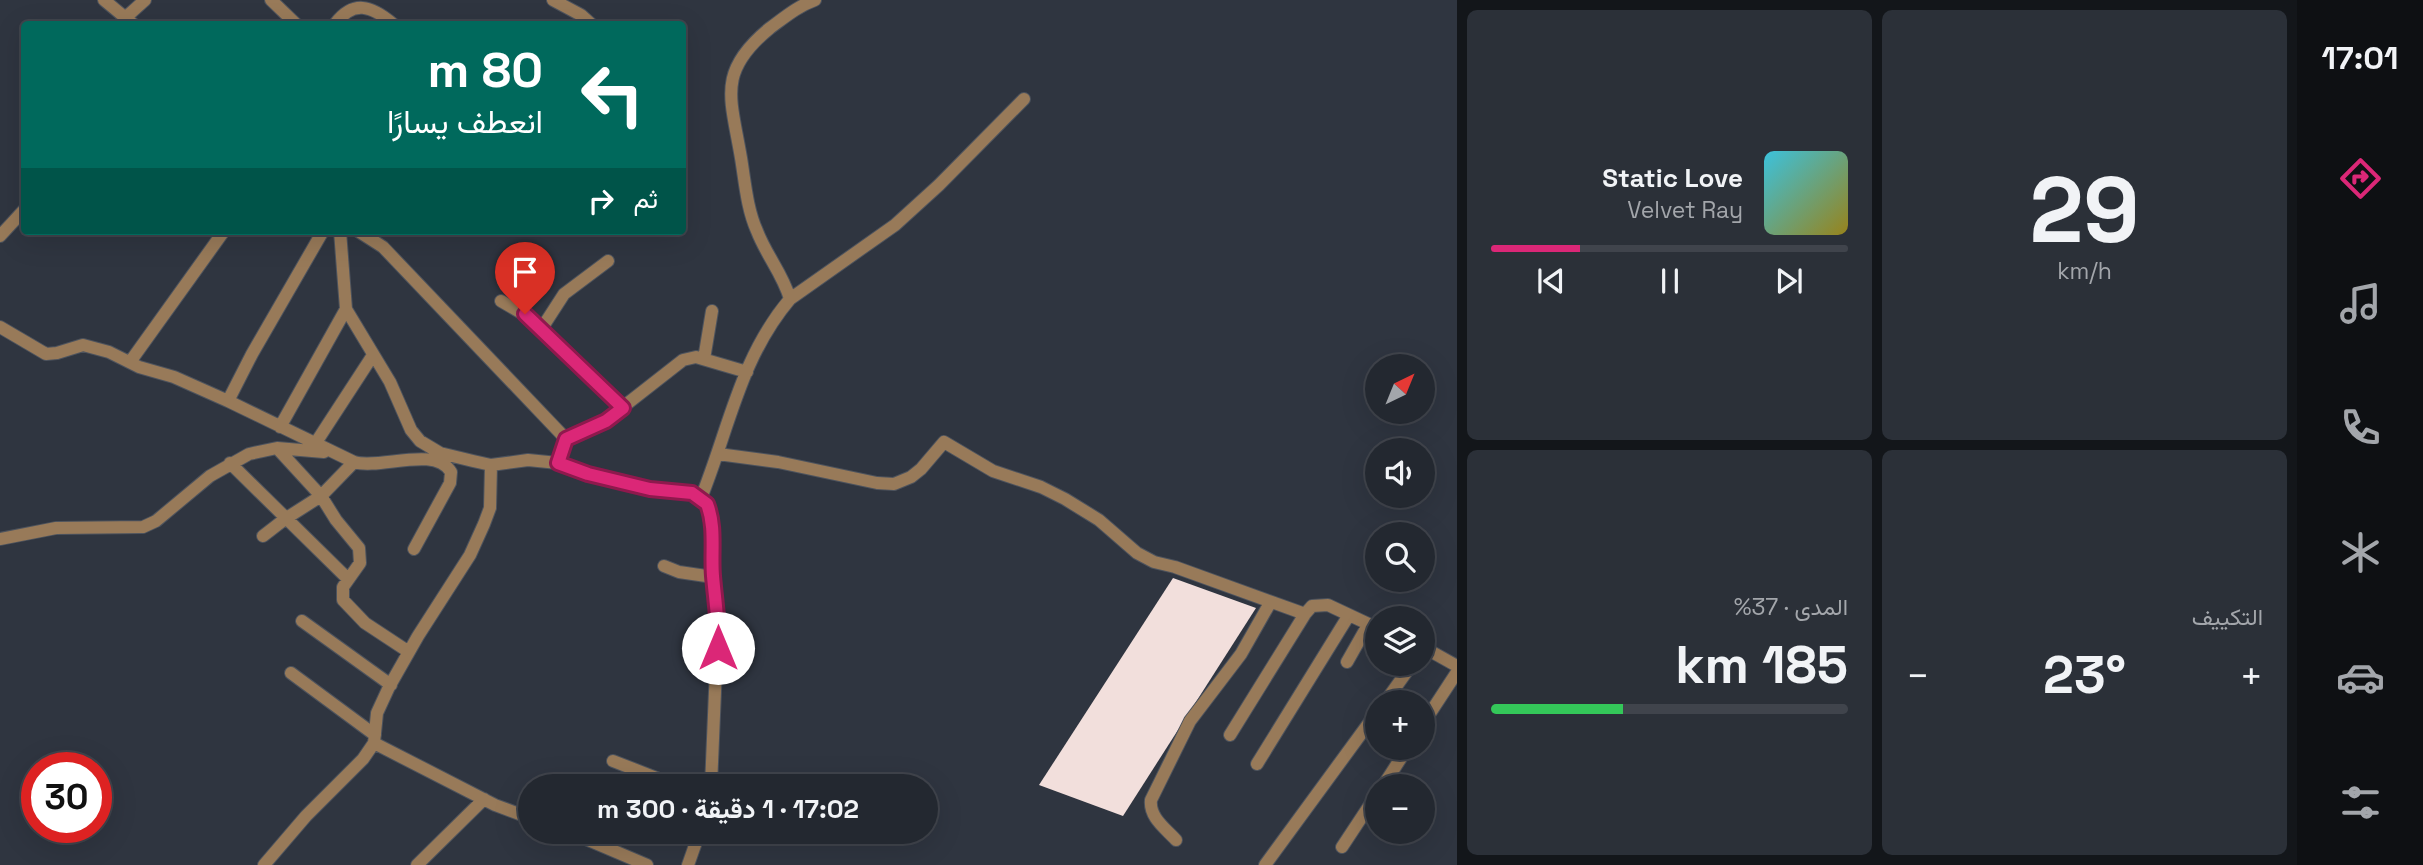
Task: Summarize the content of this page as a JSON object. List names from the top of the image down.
{
  "north": "top right",
  "page": {
    "tabs": "17:01",
    "tile": [
      ["29", "km/h"],
      "التكييف",
      ["المدى · 37%", "185 km"]
    ],
    "turn": ["80 m", "انعطف يسارًا"],
    "song": ["Static Love", "Velvet Ray"],
    "then": "ثم",
    "map_buttons": ["+", "−"],
    "heat": ["−", "23°", "+"],
    "limit": "30",
    "trip": "17:02 · 1 دقيقة · 300 m"
  }
}
